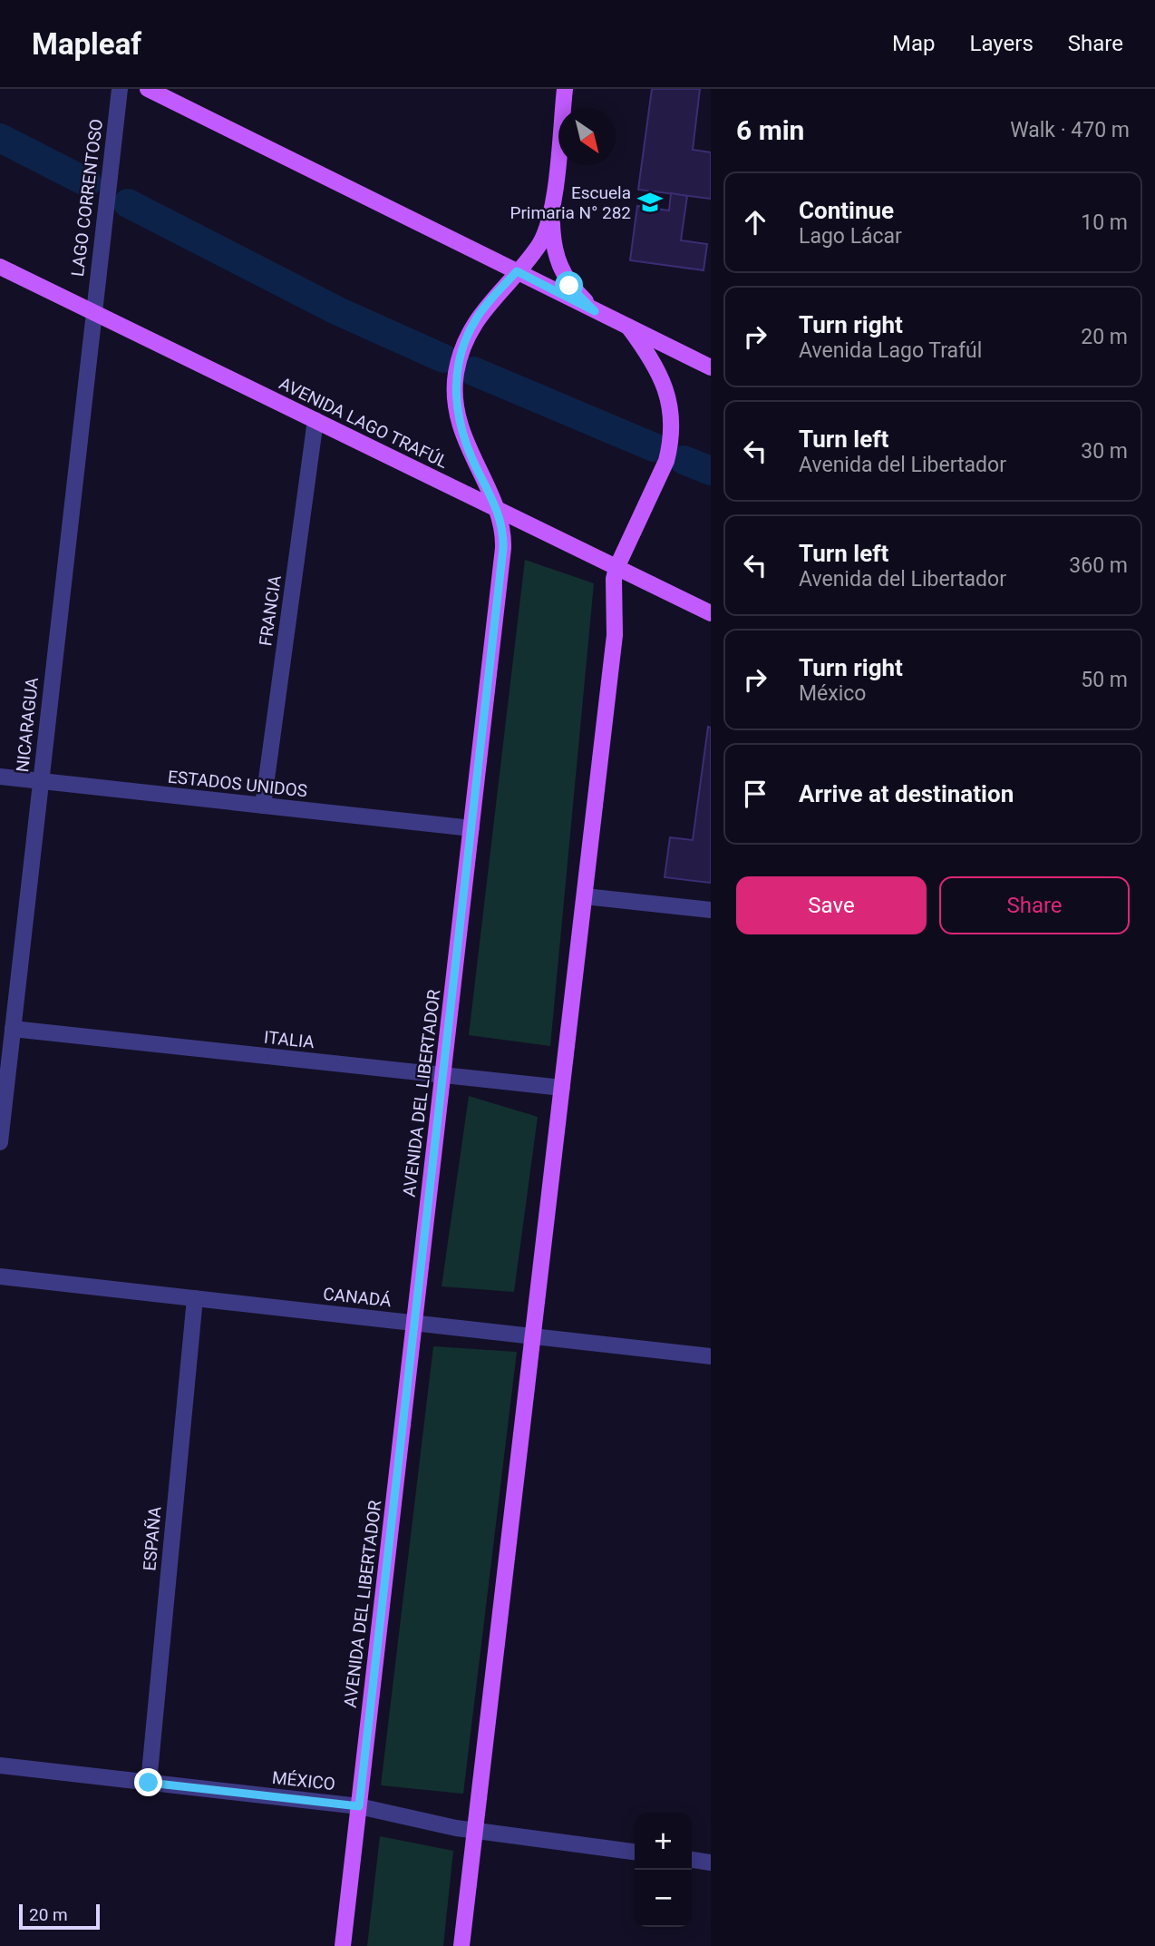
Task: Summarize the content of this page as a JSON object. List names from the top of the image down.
{
  "streets": {
    "main road": ["AVENIDA LAGO TRAFÚL", "AVENIDA DEL LIBERTADOR"],
    "street": [
      "LAGO CORRENTOSO",
      "FRANCIA",
      "NICARAGUA",
      "ESTADOS UNIDOS",
      "ITALIA",
      "CANADÁ",
      "ESPAÑA",
      "MÉXICO"
    ]
  },
  "crossings": [
    ["LAGO CORRENTOSO", "AVENIDA LAGO TRAFÚL"],
    ["LAGO CORRENTOSO", "NICARAGUA"],
    ["AVENIDA LAGO TRAFÚL", "FRANCIA"],
    ["AVENIDA LAGO TRAFÚL", "NICARAGUA"],
    ["AVENIDA LAGO TRAFÚL", "AVENIDA DEL LIBERTADOR"],
    ["FRANCIA", "ESTADOS UNIDOS"],
    ["NICARAGUA", "ESTADOS UNIDOS"],
    ["NICARAGUA", "ITALIA"],
    ["ESTADOS UNIDOS", "AVENIDA DEL LIBERTADOR"],
    ["ITALIA", "AVENIDA DEL LIBERTADOR"],
    ["AVENIDA DEL LIBERTADOR", "CANADÁ"],
    ["AVENIDA DEL LIBERTADOR", "MÉXICO"],
    ["CANADÁ", "ESPAÑA"],
    ["ESPAÑA", "MÉXICO"]
  ],
  "places": {
    "school or university": ["Escuela Primaria N° 282"]
  },
  "scale_bar": "20 m",
  "north": "bottom right",
  "page": {
    "header": "Mapleaf",
    "nav": ["Map", "Layers", "Share"],
    "heading": ["6 min", "Walk · 470 m"],
    "list": [
      ["Continue", "Lago Lácar", "10 m"],
      ["Turn right", "Avenida Lago Trafúl", "20 m"],
      ["Turn left", "Avenida del Libertador", "30 m"],
      ["Turn left", "Avenida del Libertador", "360 m"],
      ["Turn right", "México", "50 m"],
      "Arrive at destination"
    ],
    "buttons": ["Save", "Share"],
    "map_buttons": ["+", "−"],
    "scale": "20 m"
  }
}
